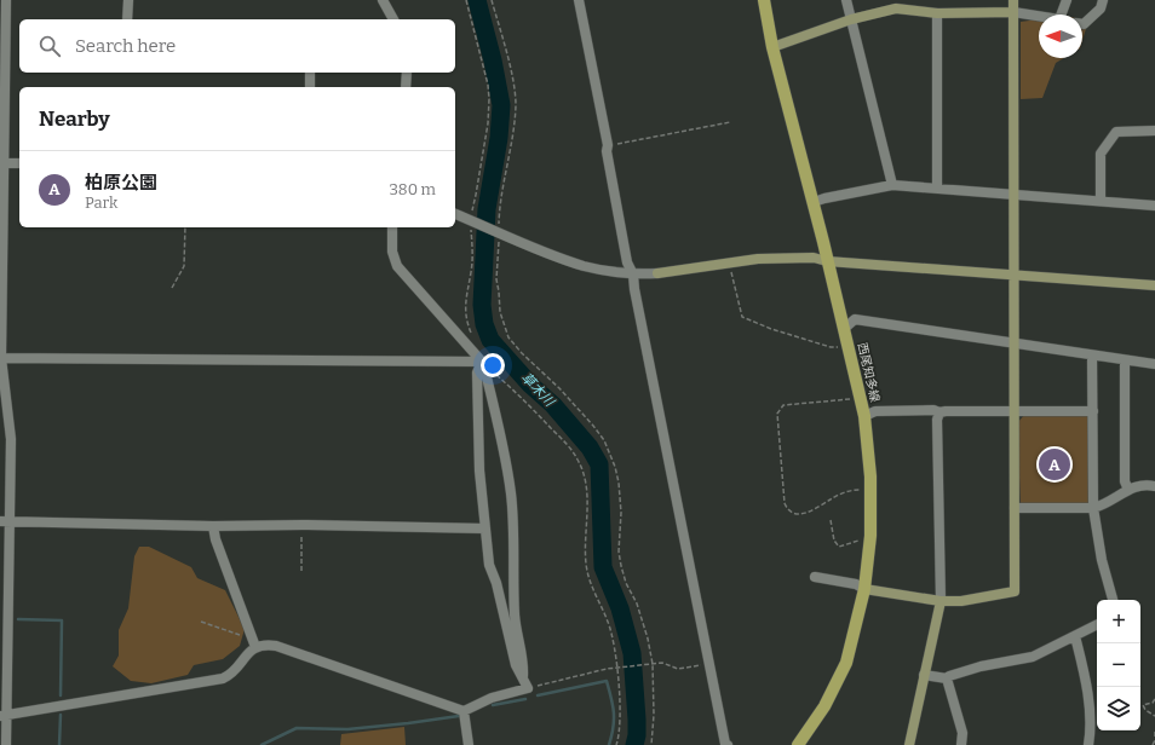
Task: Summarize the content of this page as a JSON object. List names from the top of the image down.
{
  "streets": {
    "main road": ["西尾知多線"]
  },
  "water": ["草木川"],
  "north": "left",
  "page": {
    "search": "Search here",
    "heading": "Nearby",
    "list": [
      {
        "mark": "A",
        "name": "柏原公園",
        "note": "Park",
        "value": "380 m"
      }
    ],
    "pins": "A",
    "map_buttons": ["+", "−"]
  }
}
